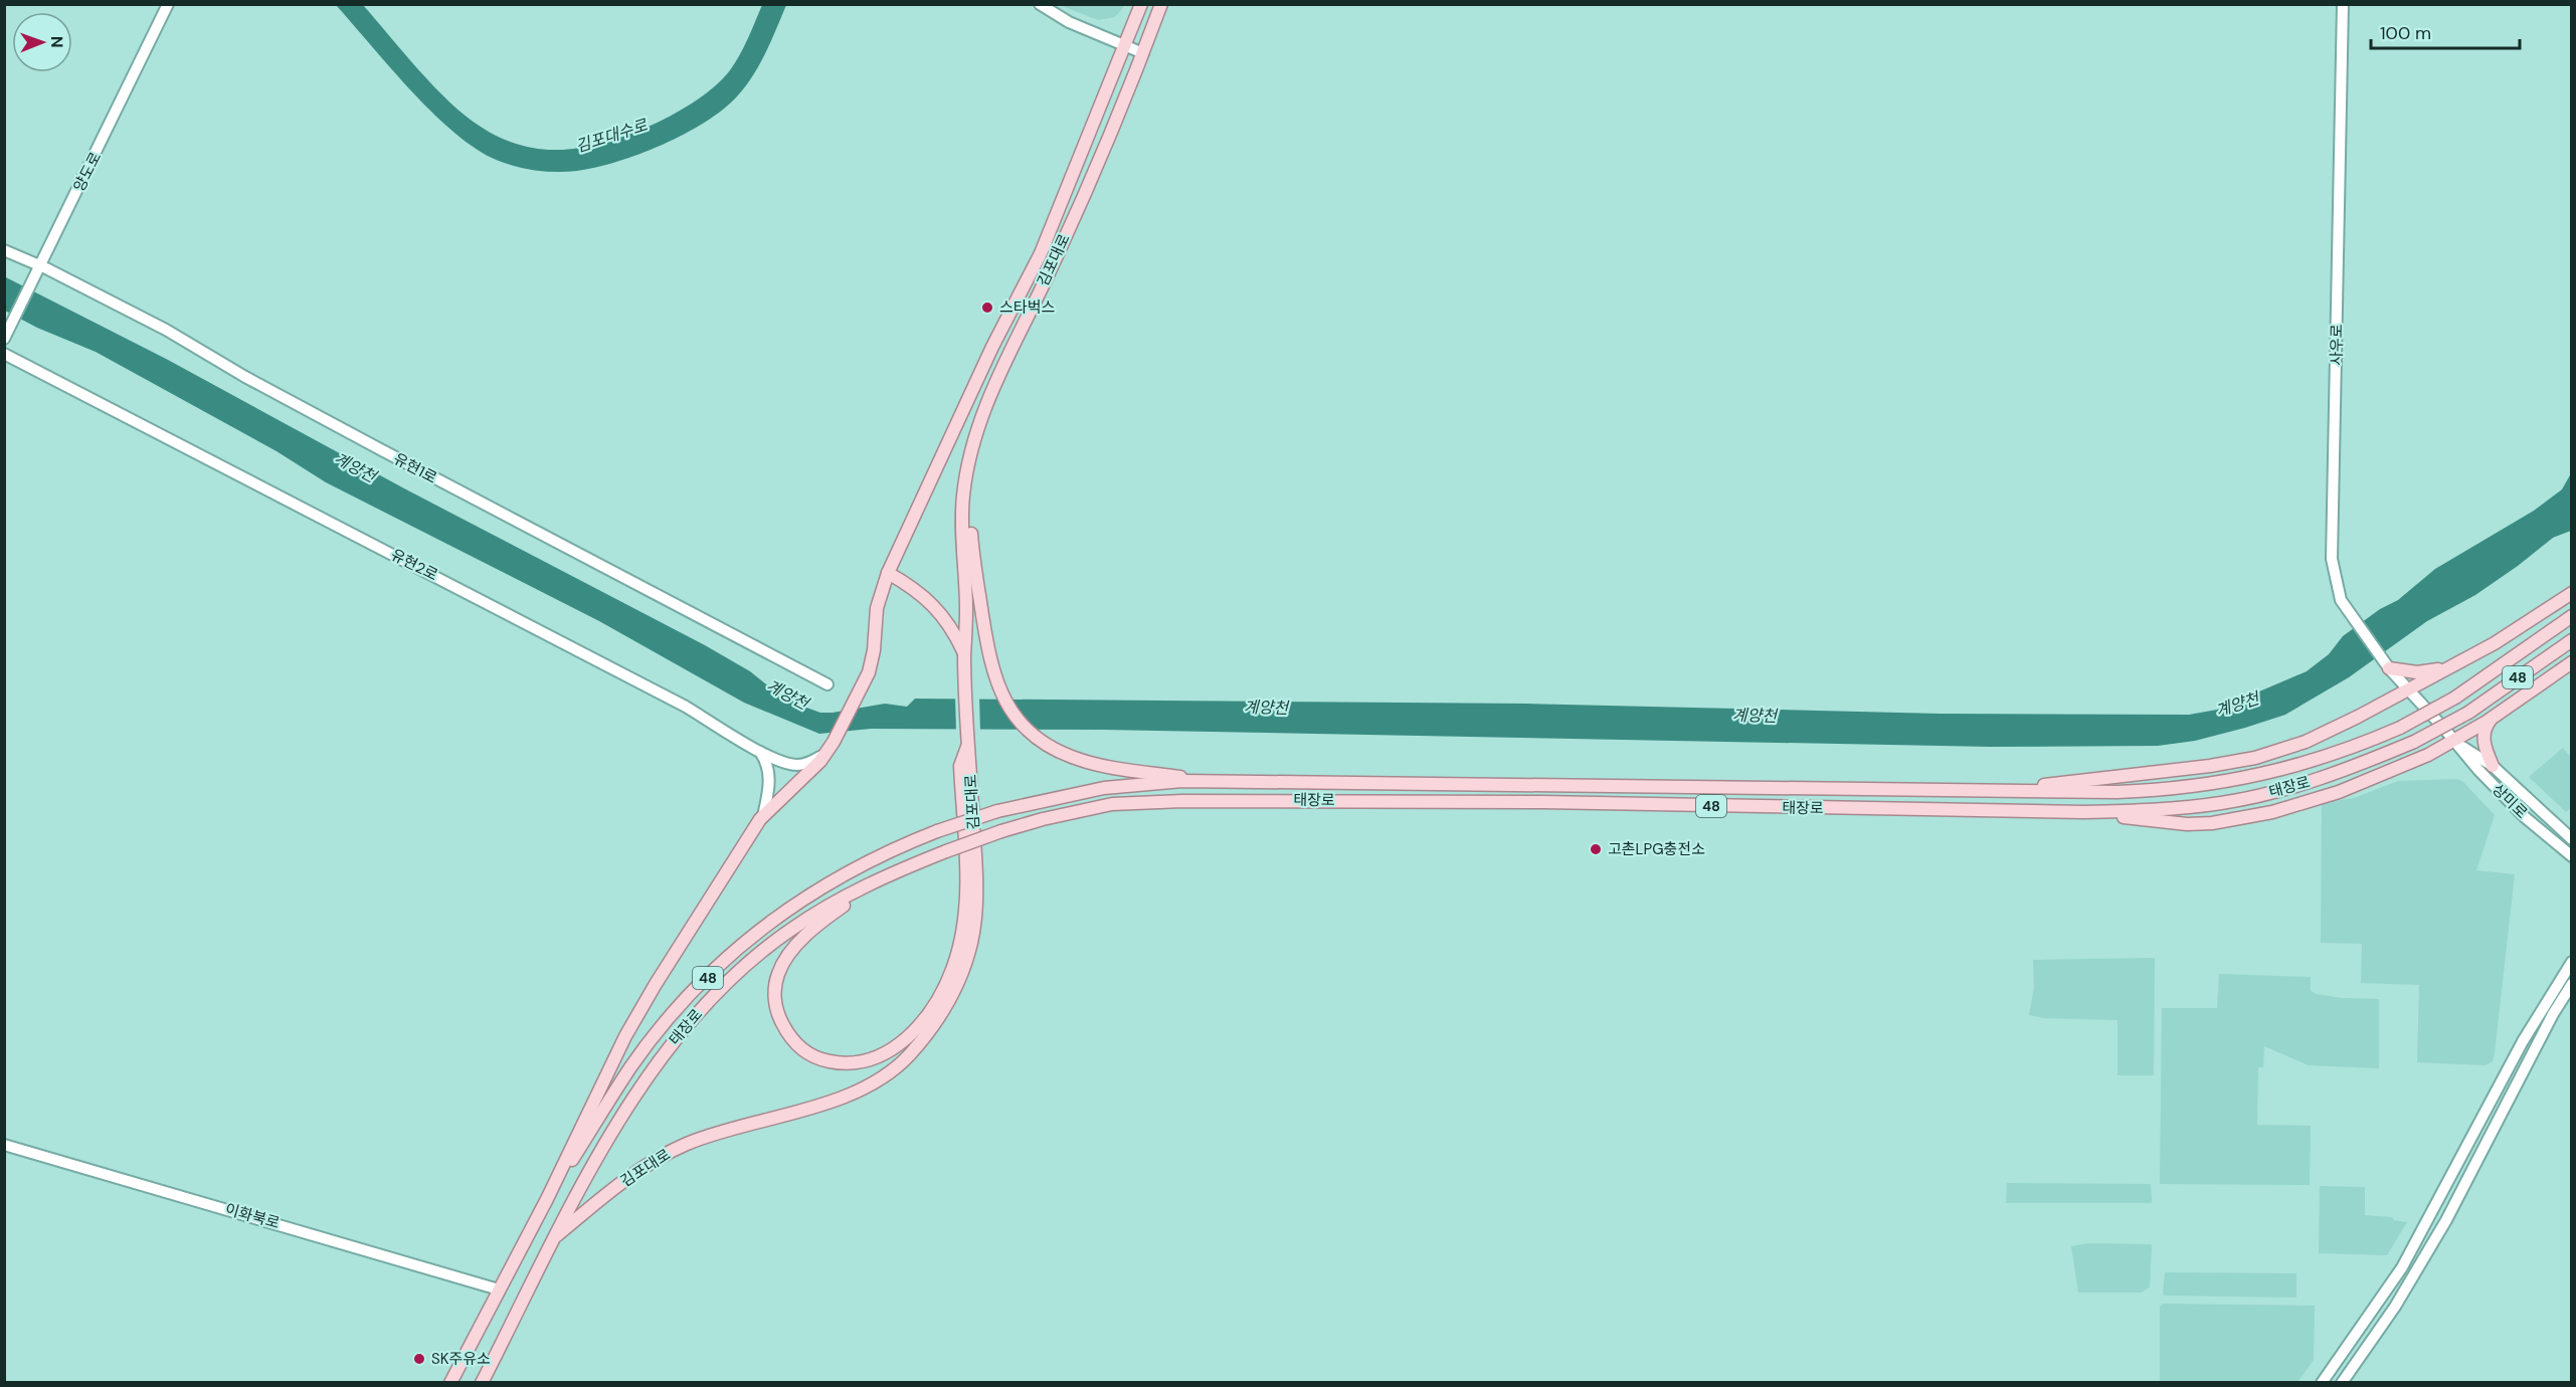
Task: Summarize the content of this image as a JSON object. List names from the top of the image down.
{
  "streets": {
    "main road": ["김포대로", "48", "태장로"],
    "street": [
      "양도로",
      "사우로",
      "유현1로",
      "유현2로",
      "상미로",
      "이화북로"
    ]
  },
  "crossings": [
    ["양도로", "유현1로"],
    ["김포대로", "유현2로"],
    ["김포대로", "태장로"],
    ["김포대로", "이화북로"],
    ["사우로", "상미로"]
  ],
  "water": ["김포대수로", "계양천"],
  "places": ["스타벅스", "고촌LPG충전소", "SK주유소"],
  "scale_bar": "100 m",
  "north": "right"
}
